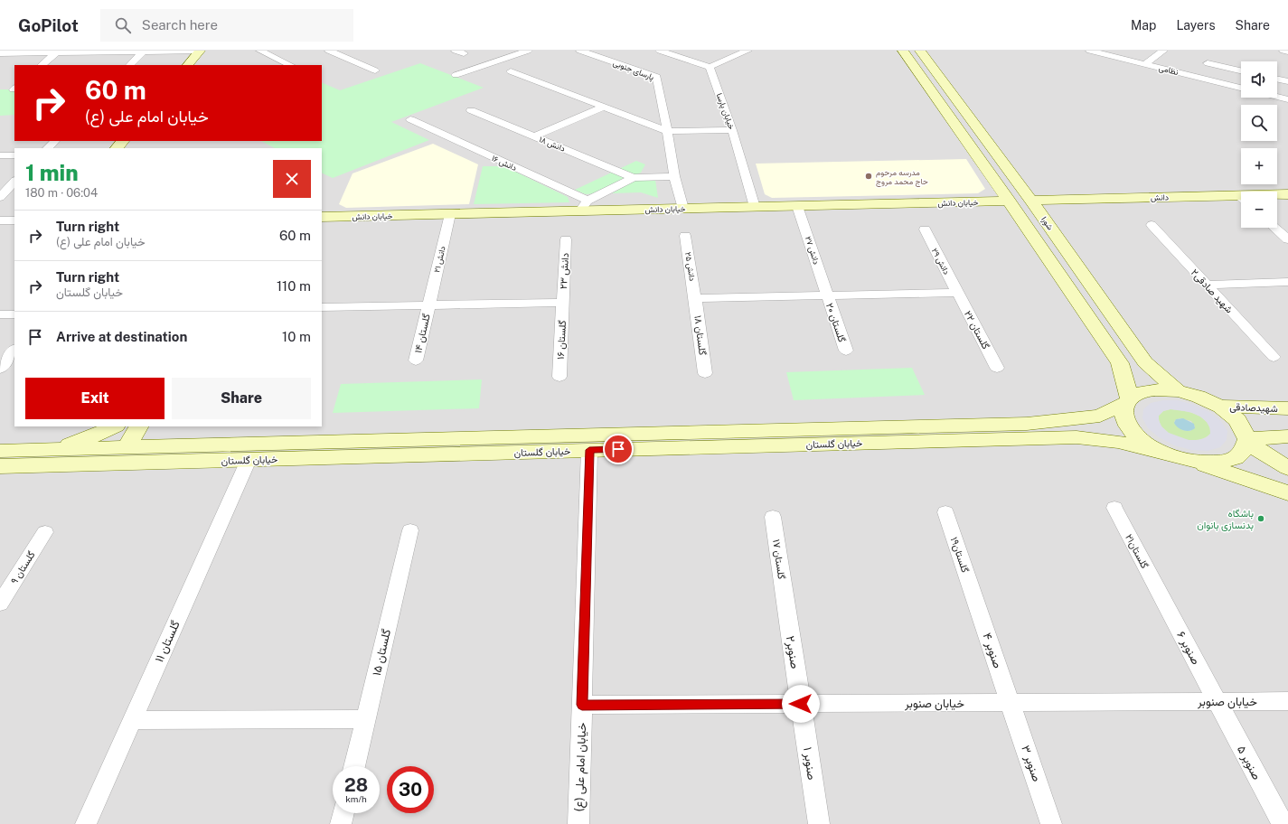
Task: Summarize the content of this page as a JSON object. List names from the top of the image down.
{
  "streets": {
    "street": [
      "پارسای جنوبی",
      "نظامی",
      "خیابان پارسا",
      "دانش ۱۸",
      "دانش ۱۶",
      "دانش",
      "خیابان دانش",
      "شورا",
      "دانش ۲۷",
      "دانش ۲۱",
      "دانش ۲۹",
      "دانش ۲۵",
      "دانش ۲۳",
      "شهید صادقی۲",
      "گلستان ۲۰",
      "گلستان ۲۲",
      "گلستان ۱۴",
      "گلستان ۱۸",
      "گلستان ۱۶",
      "شهیدصادقی",
      "خیابان گلستان",
      "گلستان۲۱",
      "گلستان۱۹",
      "گلستان ۱۷",
      "گلستان ۹",
      "گلستان ۱۱",
      "صنوبر ۶",
      "صنوبر ۴",
      "گلستان ۱۵",
      "صنوبر۲",
      "خیابان صنوبر",
      "صنوبر ۵",
      "صنوبر ۱",
      "صنوبر ۳",
      "خیابان امام علی (ع)"
    ]
  },
  "crossings": [
    ["خیابان پارسا", "خیابان دانش"],
    ["دانش ۱۶", "خیابان دانش"],
    ["دانش", "شورا"],
    ["خیابان دانش", "شورا"],
    ["خیابان دانش", "دانش ۲۷"],
    ["خیابان دانش", "دانش ۲۱"],
    ["شورا", "خیابان گلستان"],
    ["دانش ۲۷", "گلستان ۲۰"],
    ["دانش ۲۱", "گلستان ۱۴"],
    ["دانش ۲۹", "گلستان ۲۲"],
    ["دانش ۲۵", "گلستان ۱۸"],
    ["دانش ۲۳", "گلستان ۱۶"],
    ["شهیدصادقی", "خیابان گلستان"],
    ["خیابان گلستان", "گلستان ۱۱"],
    ["خیابان گلستان", "خیابان امام علی (ع)"],
    ["گلستان۲۱", "صنوبر ۶"],
    ["گلستان۱۹", "صنوبر ۴"],
    ["گلستان ۱۷", "صنوبر۲"],
    ["صنوبر ۶", "خیابان صنوبر"],
    ["صنوبر ۶", "صنوبر ۵"],
    ["صنوبر ۴", "خیابان صنوبر"],
    ["صنوبر ۴", "صنوبر ۳"],
    ["صنوبر۲", "خیابان صنوبر"],
    ["صنوبر۲", "صنوبر ۱"],
    ["خیابان صنوبر", "صنوبر ۵"],
    ["خیابان صنوبر", "صنوبر ۱"],
    ["خیابان صنوبر", "صنوبر ۳"],
    ["خیابان صنوبر", "خیابان امام علی (ع)"]
  ],
  "places": ["مدرسه مرحوم حاج محمد مروج", "باشگاه بدنسازی بانوان"],
  "page": {
    "header": "GoPilot",
    "search": "Search here",
    "nav": ["Map", "Layers", "Share"],
    "map_buttons": ["+", "−"],
    "turn": ["60 m", "خیابان امام علی (ع)"],
    "heading": ["1 min", "180 m · 06:04"],
    "list": [
      {
        "name": "Turn right",
        "note": "خیابان امام علی (ع)",
        "value": "60 m"
      },
      {
        "name": "Turn right",
        "note": "خیابان گلستان",
        "value": "110 m"
      },
      {
        "name": "Arrive at destination",
        "value": "10 m"
      }
    ],
    "buttons": ["Exit", "Share"],
    "speed": "28 km/h",
    "limit": "30"
  }
}
